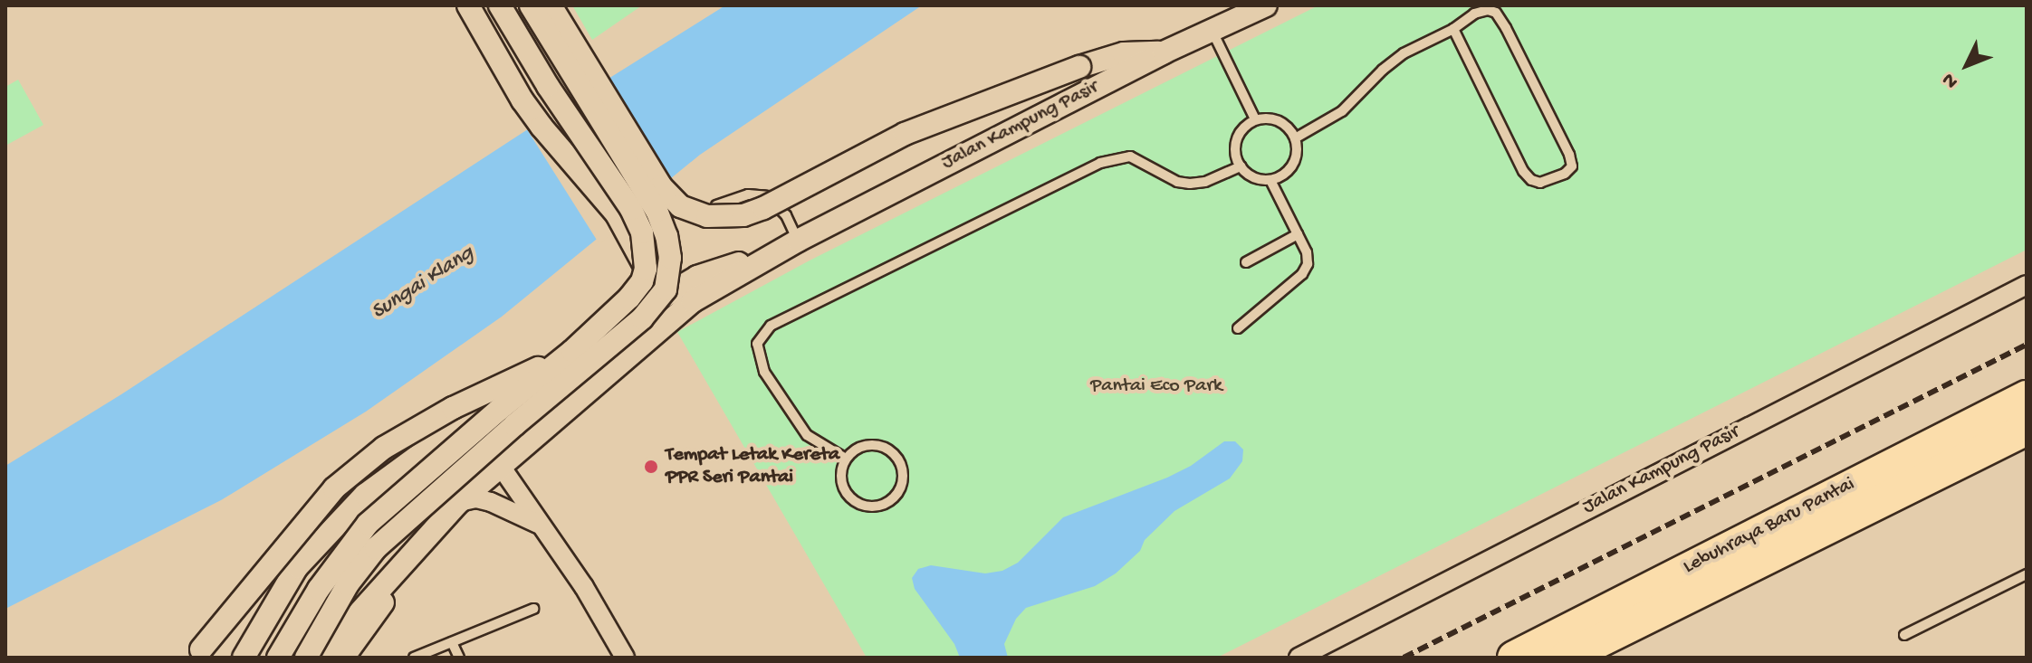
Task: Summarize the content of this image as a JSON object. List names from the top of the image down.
{
  "streets": {
    "highway": ["Lebuhraya Baru Pantai"],
    "street": ["Jalan Kampung Pasir"]
  },
  "water": ["Sungai Klang"],
  "parks": ["Pantai Eco Park"],
  "places": ["Tempat Letak Kereta PPR Seri Pantai"],
  "north": "bottom left"
}
